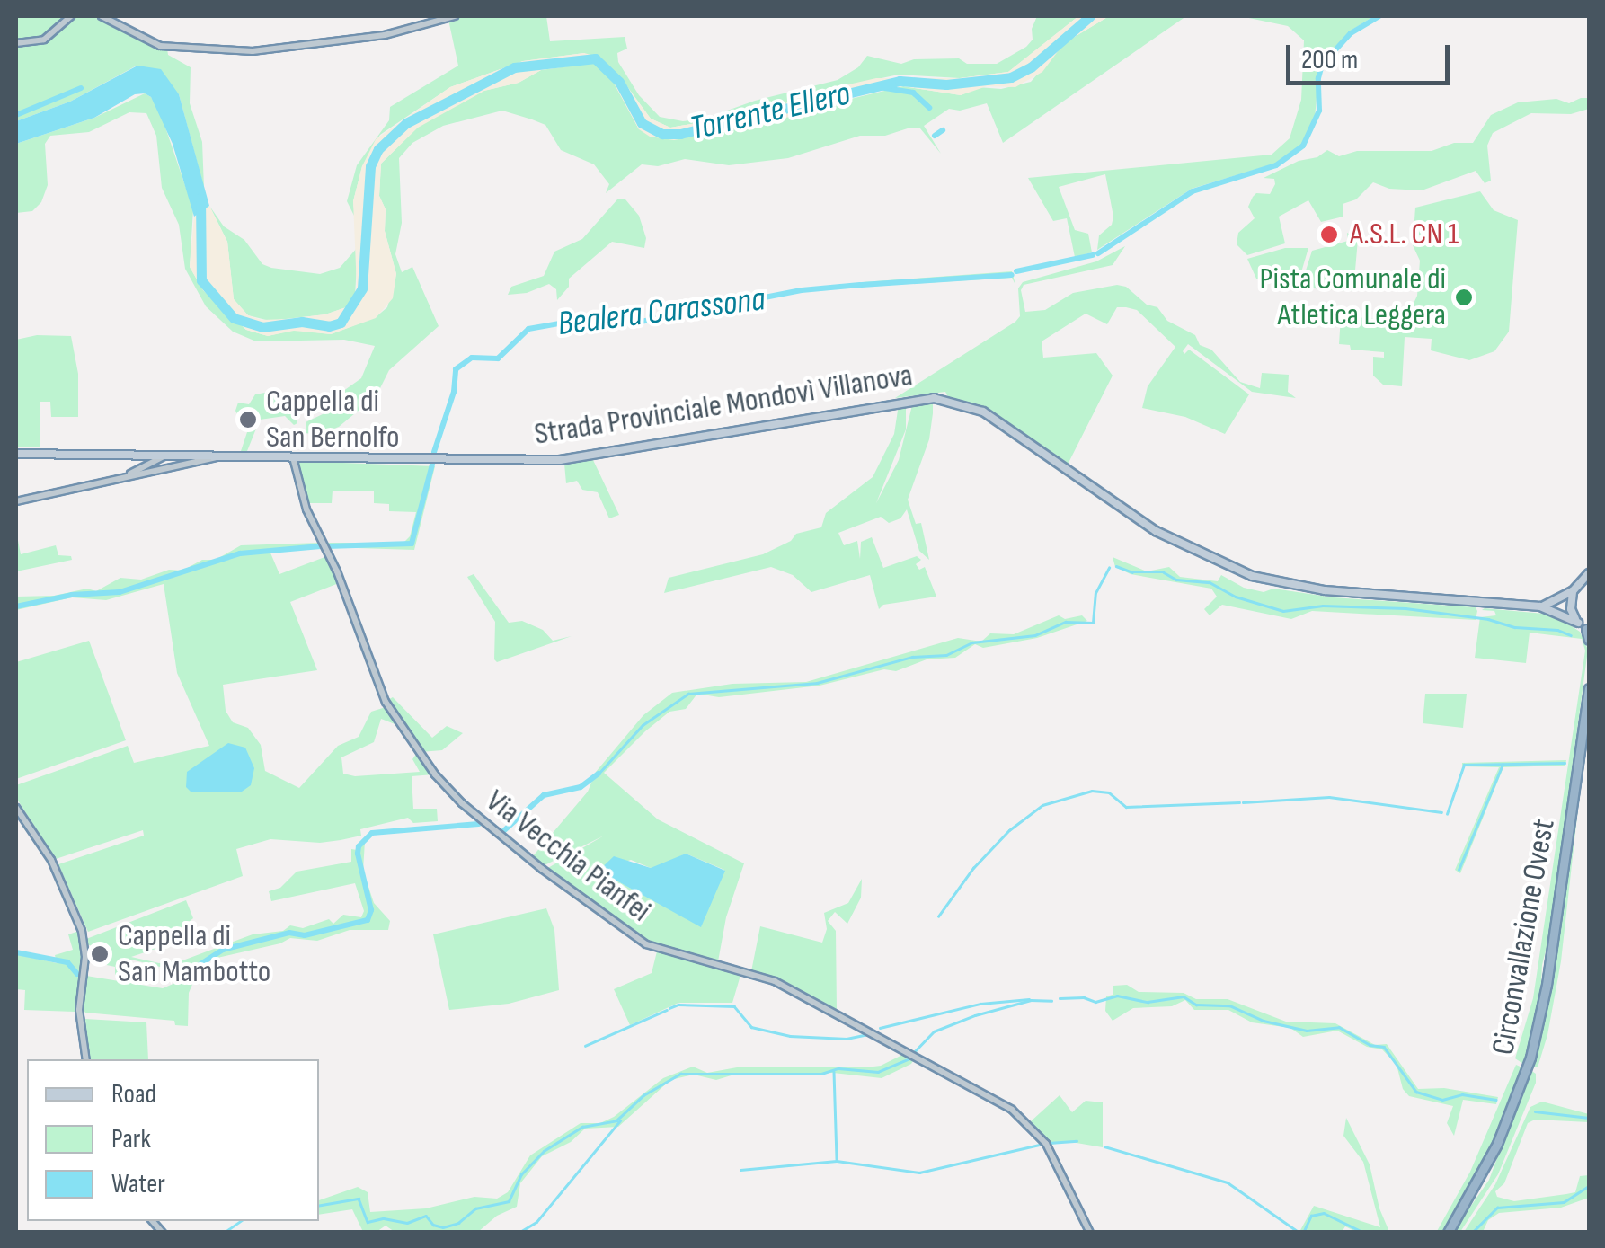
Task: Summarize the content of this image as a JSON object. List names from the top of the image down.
{
  "streets": {
    "highway": ["Circonvallazione Ovest"],
    "main road": ["Strada Provinciale Mondovì Villanova"],
    "street": ["Via Vecchia Pianfei"]
  },
  "crossings": [
    ["Strada Provinciale Mondovì Villanova", "Via Vecchia Pianfei"]
  ],
  "water": ["Torrente Ellero", "Bealera Carassona"],
  "places": [
    "A.S.L. CN 1",
    "Pista Comunale di Atletica Leggera",
    "Cappella di San Bernolfo",
    "Cappella di San Mambotto"
  ],
  "legend": ["Road", "Park", "Water"],
  "scale_bar": "200 m"
}
